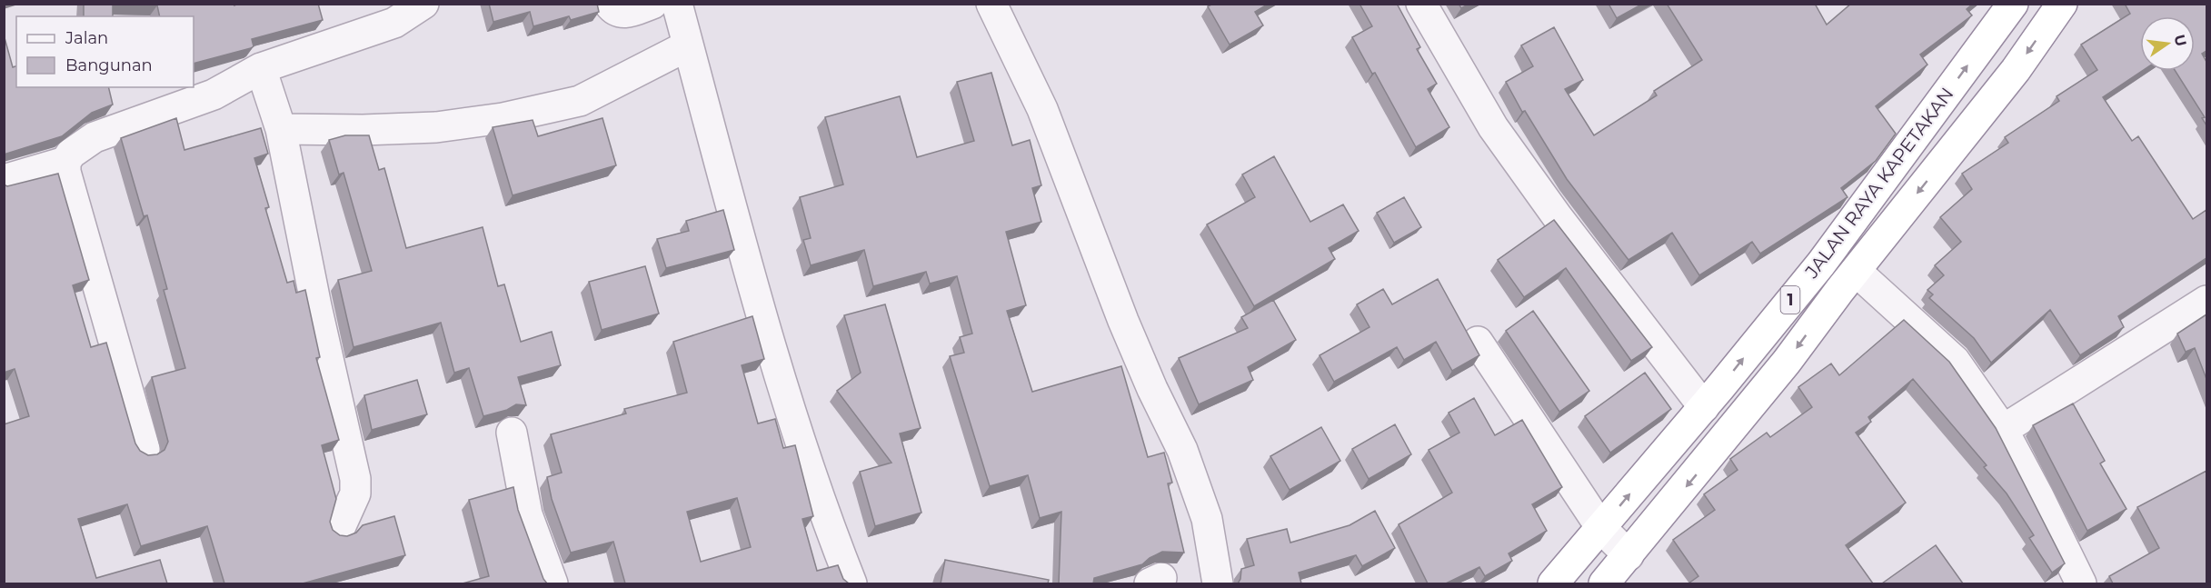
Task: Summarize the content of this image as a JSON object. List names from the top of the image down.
{
  "streets": {
    "highway": ["JALAN RAYA KAPETAKAN", "1"]
  },
  "legend": ["Jalan", "Bangunan"],
  "north": "right"
}
